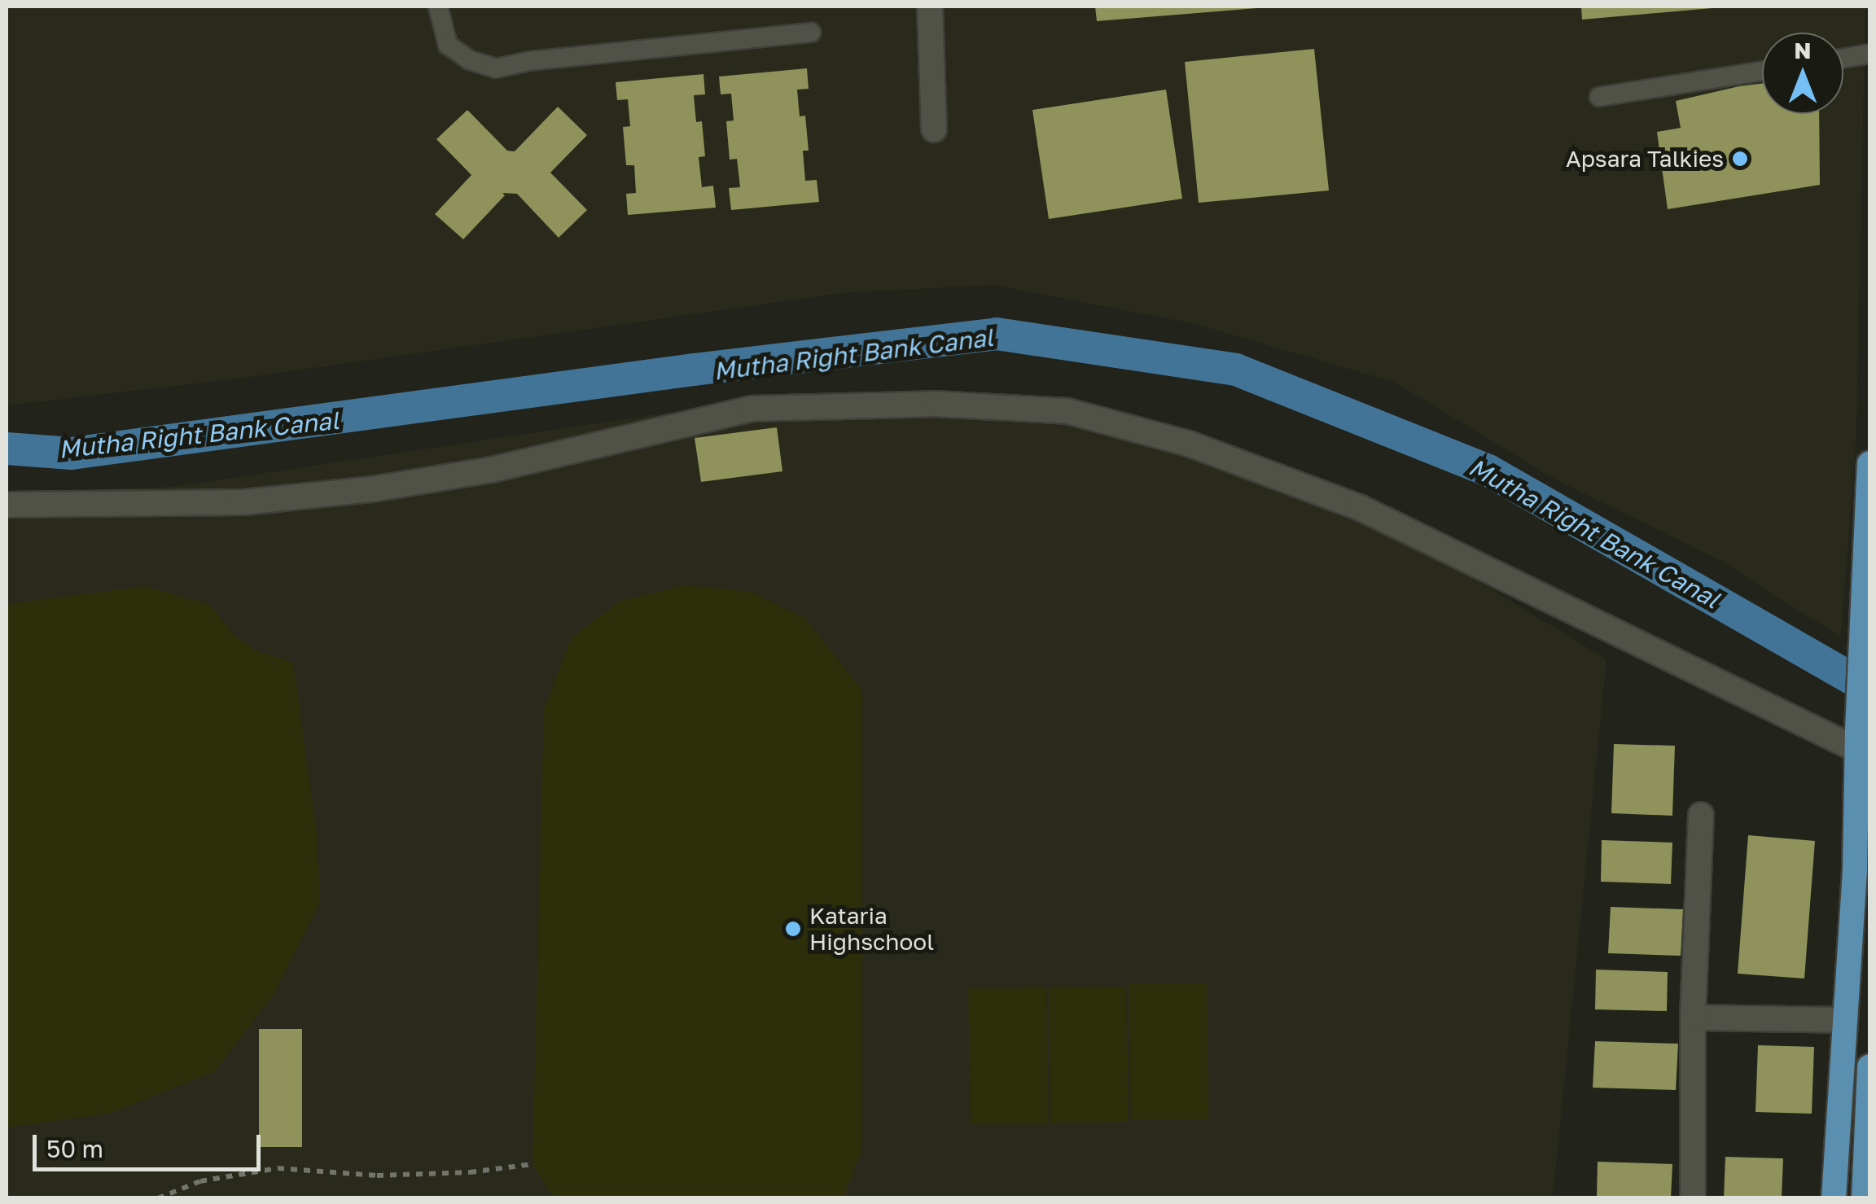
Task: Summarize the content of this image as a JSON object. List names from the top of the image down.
{
  "water": ["Mutha Right Bank Canal"],
  "places": ["Apsara Talkies", "Kataria Highschool"],
  "scale_bar": "50 m",
  "north": "top"
}
